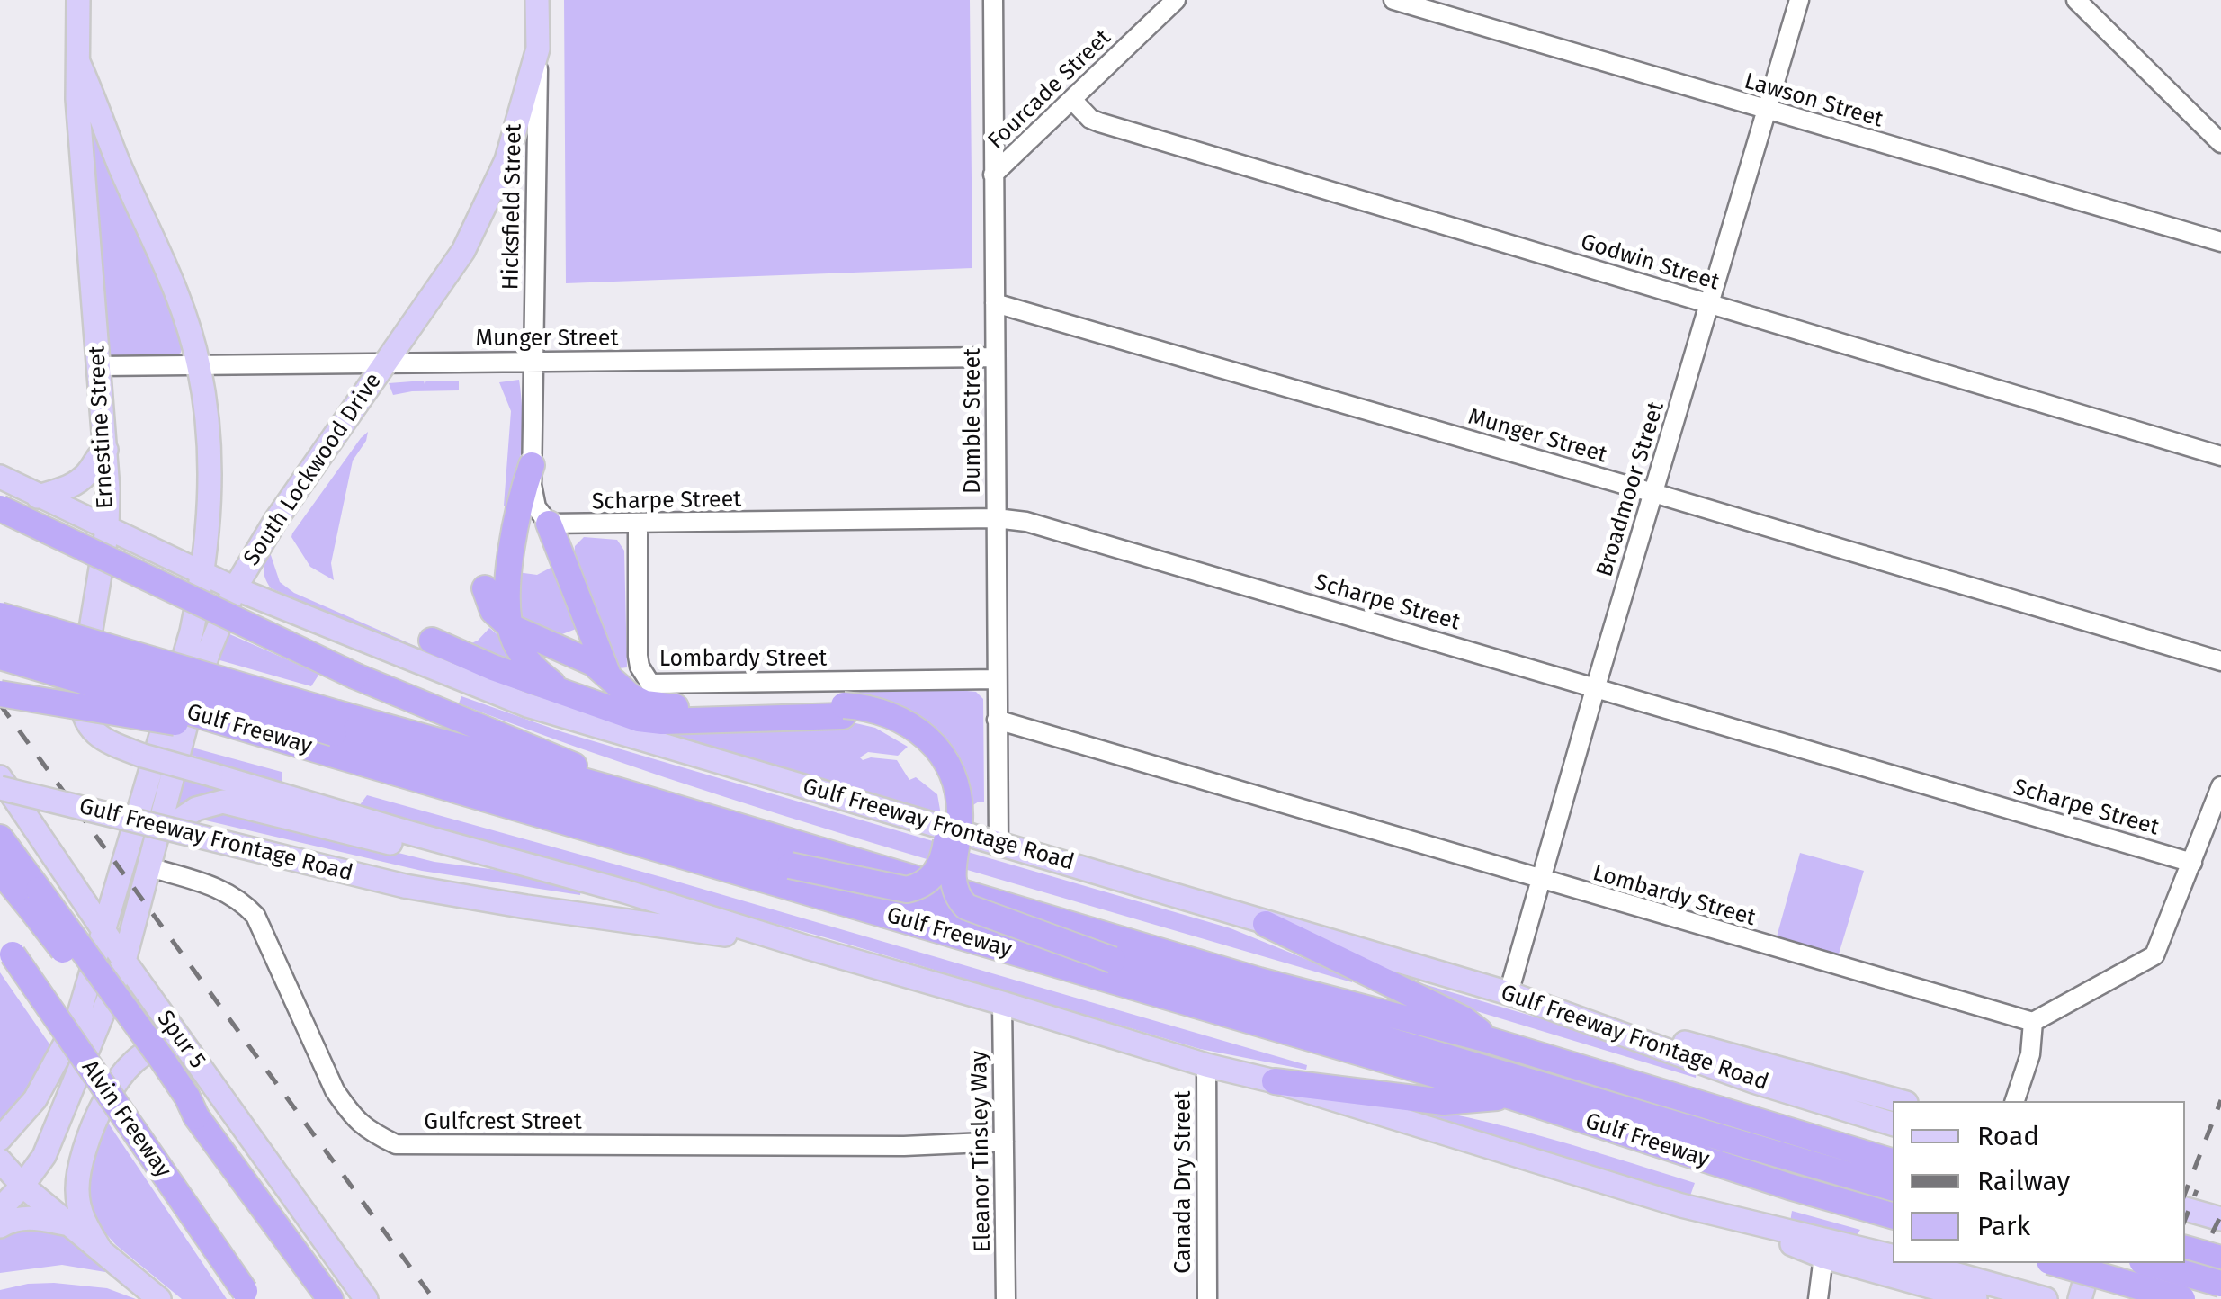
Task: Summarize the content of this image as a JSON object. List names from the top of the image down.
{
  "streets": {
    "highway": ["Gulf Freeway", "Alvin Freeway"],
    "main road": [
      "Ernestine Street",
      "South Lockwood Drive",
      "Gulf Freeway Frontage Road",
      "Spur 5"
    ],
    "street": [
      "Fourcade Street",
      "Lawson Street",
      "Hicksfield Street",
      "Godwin Street",
      "Munger Street",
      "Dumble Street",
      "Broadmoor Street",
      "Scharpe Street",
      "Lombardy Street",
      "Gulfcrest Street",
      "Eleanor Tinsley Way",
      "Canada Dry Street"
    ]
  },
  "crossings": [
    ["Fourcade Street", "Godwin Street"],
    ["Fourcade Street", "Dumble Street"],
    ["Lawson Street", "Broadmoor Street"],
    ["Hicksfield Street", "Munger Street"],
    ["Hicksfield Street", "South Lockwood Drive"],
    ["Hicksfield Street", "Scharpe Street"],
    ["Godwin Street", "Broadmoor Street"],
    ["Munger Street", "Dumble Street"],
    ["Munger Street", "Ernestine Street"],
    ["Munger Street", "South Lockwood Drive"],
    ["Munger Street", "Broadmoor Street"],
    ["Dumble Street", "Scharpe Street"],
    ["Dumble Street", "Lombardy Street"],
    ["Dumble Street", "Gulf Freeway Frontage Road"],
    ["Ernestine Street", "Gulf Freeway Frontage Road"],
    ["South Lockwood Drive", "Gulf Freeway Frontage Road"],
    ["South Lockwood Drive", "Spur 5"],
    ["South Lockwood Drive", "Gulfcrest Street"],
    ["Broadmoor Street", "Scharpe Street"],
    ["Broadmoor Street", "Lombardy Street"],
    ["Broadmoor Street", "Gulf Freeway Frontage Road"],
    ["Scharpe Street", "Lombardy Street"],
    ["Gulf Freeway Frontage Road", "Eleanor Tinsley Way"],
    ["Gulf Freeway Frontage Road", "Canada Dry Street"],
    ["Gulfcrest Street", "Eleanor Tinsley Way"]
  ],
  "legend": ["Road", "Railway", "Park"]
}
